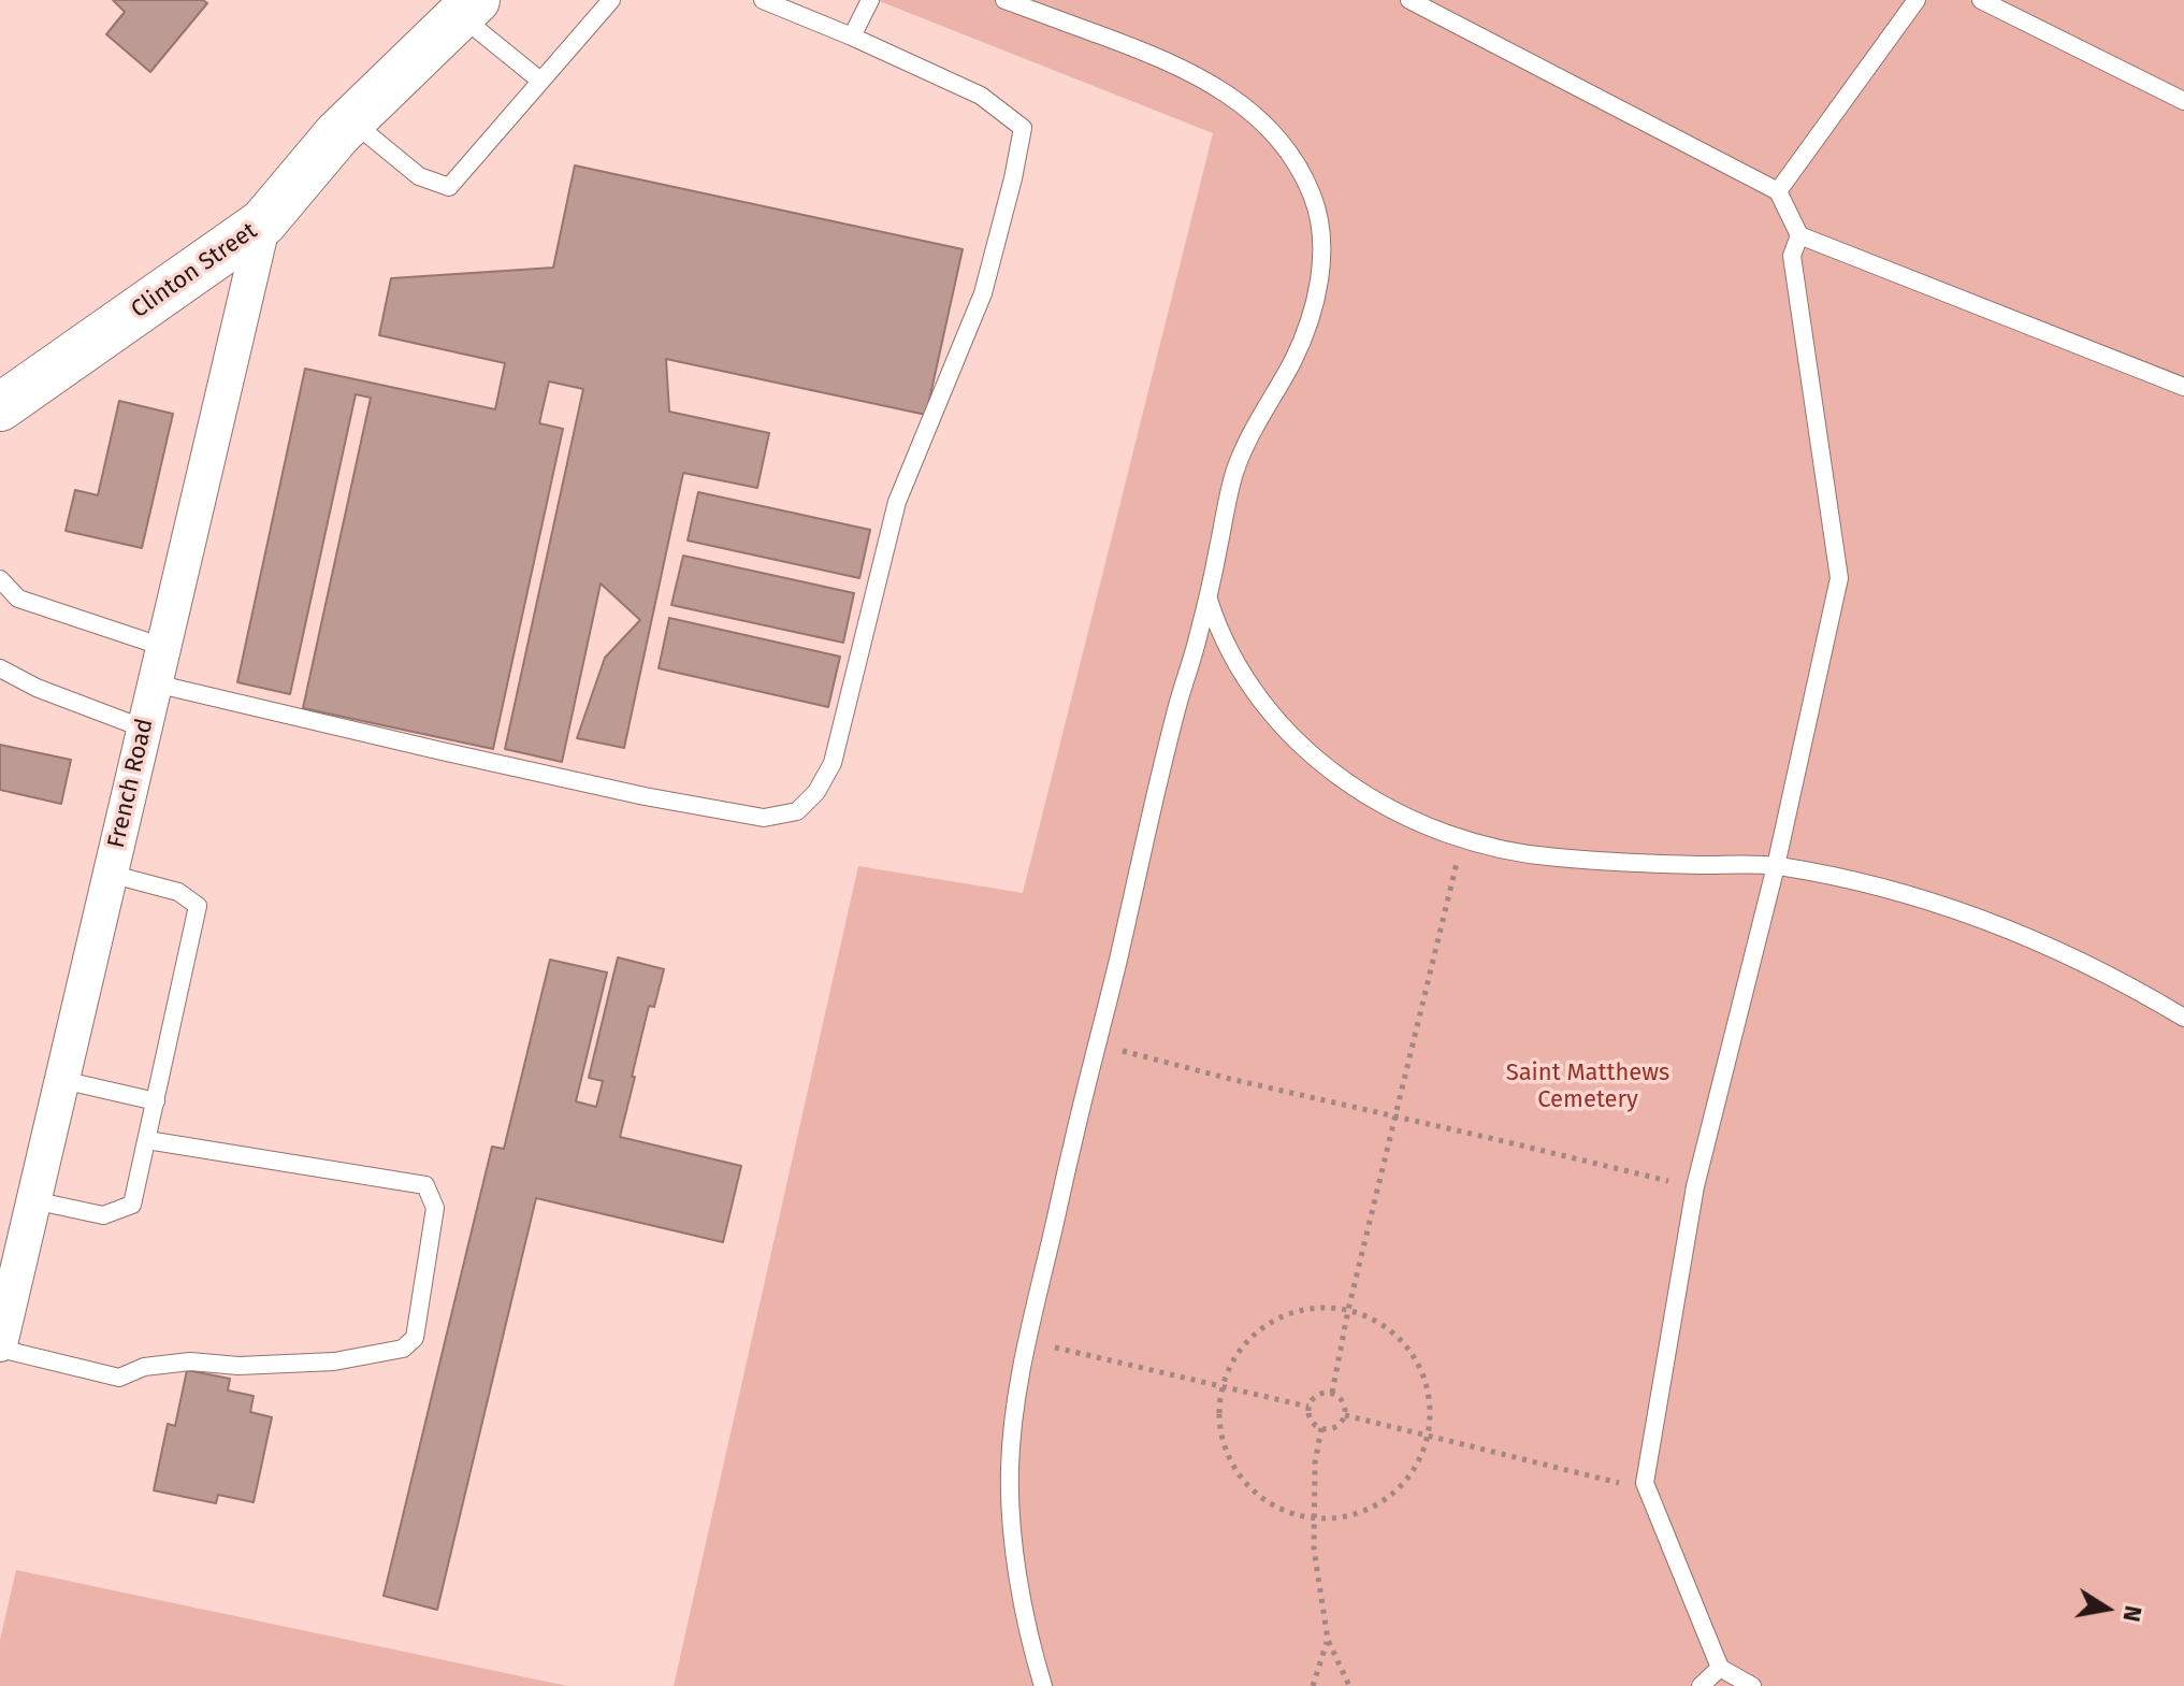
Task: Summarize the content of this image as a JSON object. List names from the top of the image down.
{
  "streets": {
    "main road": ["Clinton Street"],
    "street": ["French Road"]
  },
  "crossings": [
    ["Clinton Street", "French Road"]
  ],
  "parks": ["Saint Matthews Cemetery"],
  "north": "right"
}
